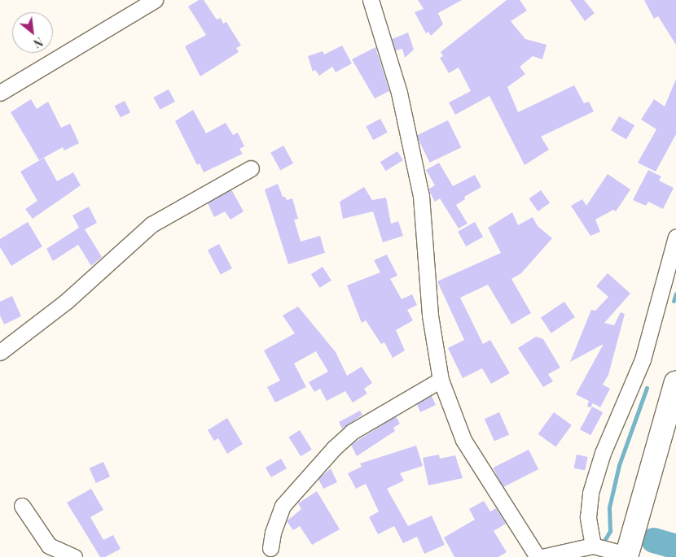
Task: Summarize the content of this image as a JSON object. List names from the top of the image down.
{
  "north": "bottom right"
}
